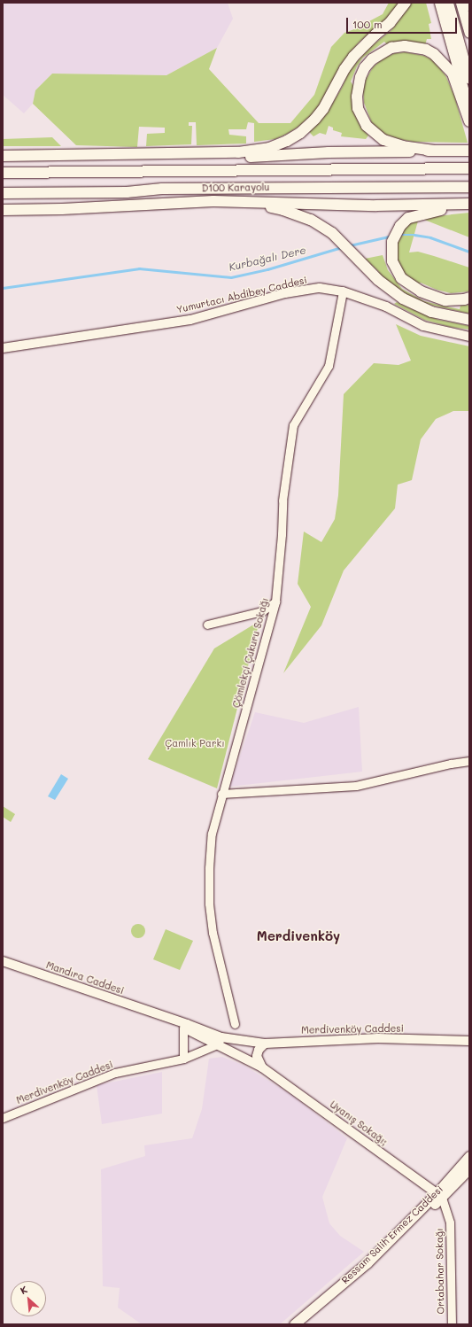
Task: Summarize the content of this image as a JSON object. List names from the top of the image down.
{
  "streets": {
    "highway": ["D100 Karayolu"],
    "main road": [
      "Yumurtacı Abdibey Caddesi",
      "Mandıra Caddesi",
      "Merdivenköy Caddesi",
      "Uyanış Sokağı;",
      "Ressam Salih Ermez Caddesi"
    ],
    "street": ["Çömlekçi Çukuru Sokağı", "Ortabahar Sokağı"]
  },
  "crossings": [
    ["Yumurtacı Abdibey Caddesi", "Çömlekçi Çukuru Sokağı"],
    ["Mandıra Caddesi", "Merdivenköy Caddesi"],
    ["Mandıra Caddesi", "Uyanış Sokağı;"],
    ["Merdivenköy Caddesi", "Uyanış Sokağı;"],
    ["Uyanış Sokağı;", "Ressam Salih Ermez Caddesi"],
    ["Uyanış Sokağı;", "Ortabahar Sokağı"],
    ["Ressam Salih Ermez Caddesi", "Ortabahar Sokağı"]
  ],
  "districts": ["Merdivenköy"],
  "water": ["Kurbağalı Dere"],
  "parks": ["Çamlık Parkı"],
  "scale_bar": "100 m",
  "north": "top left"
}
